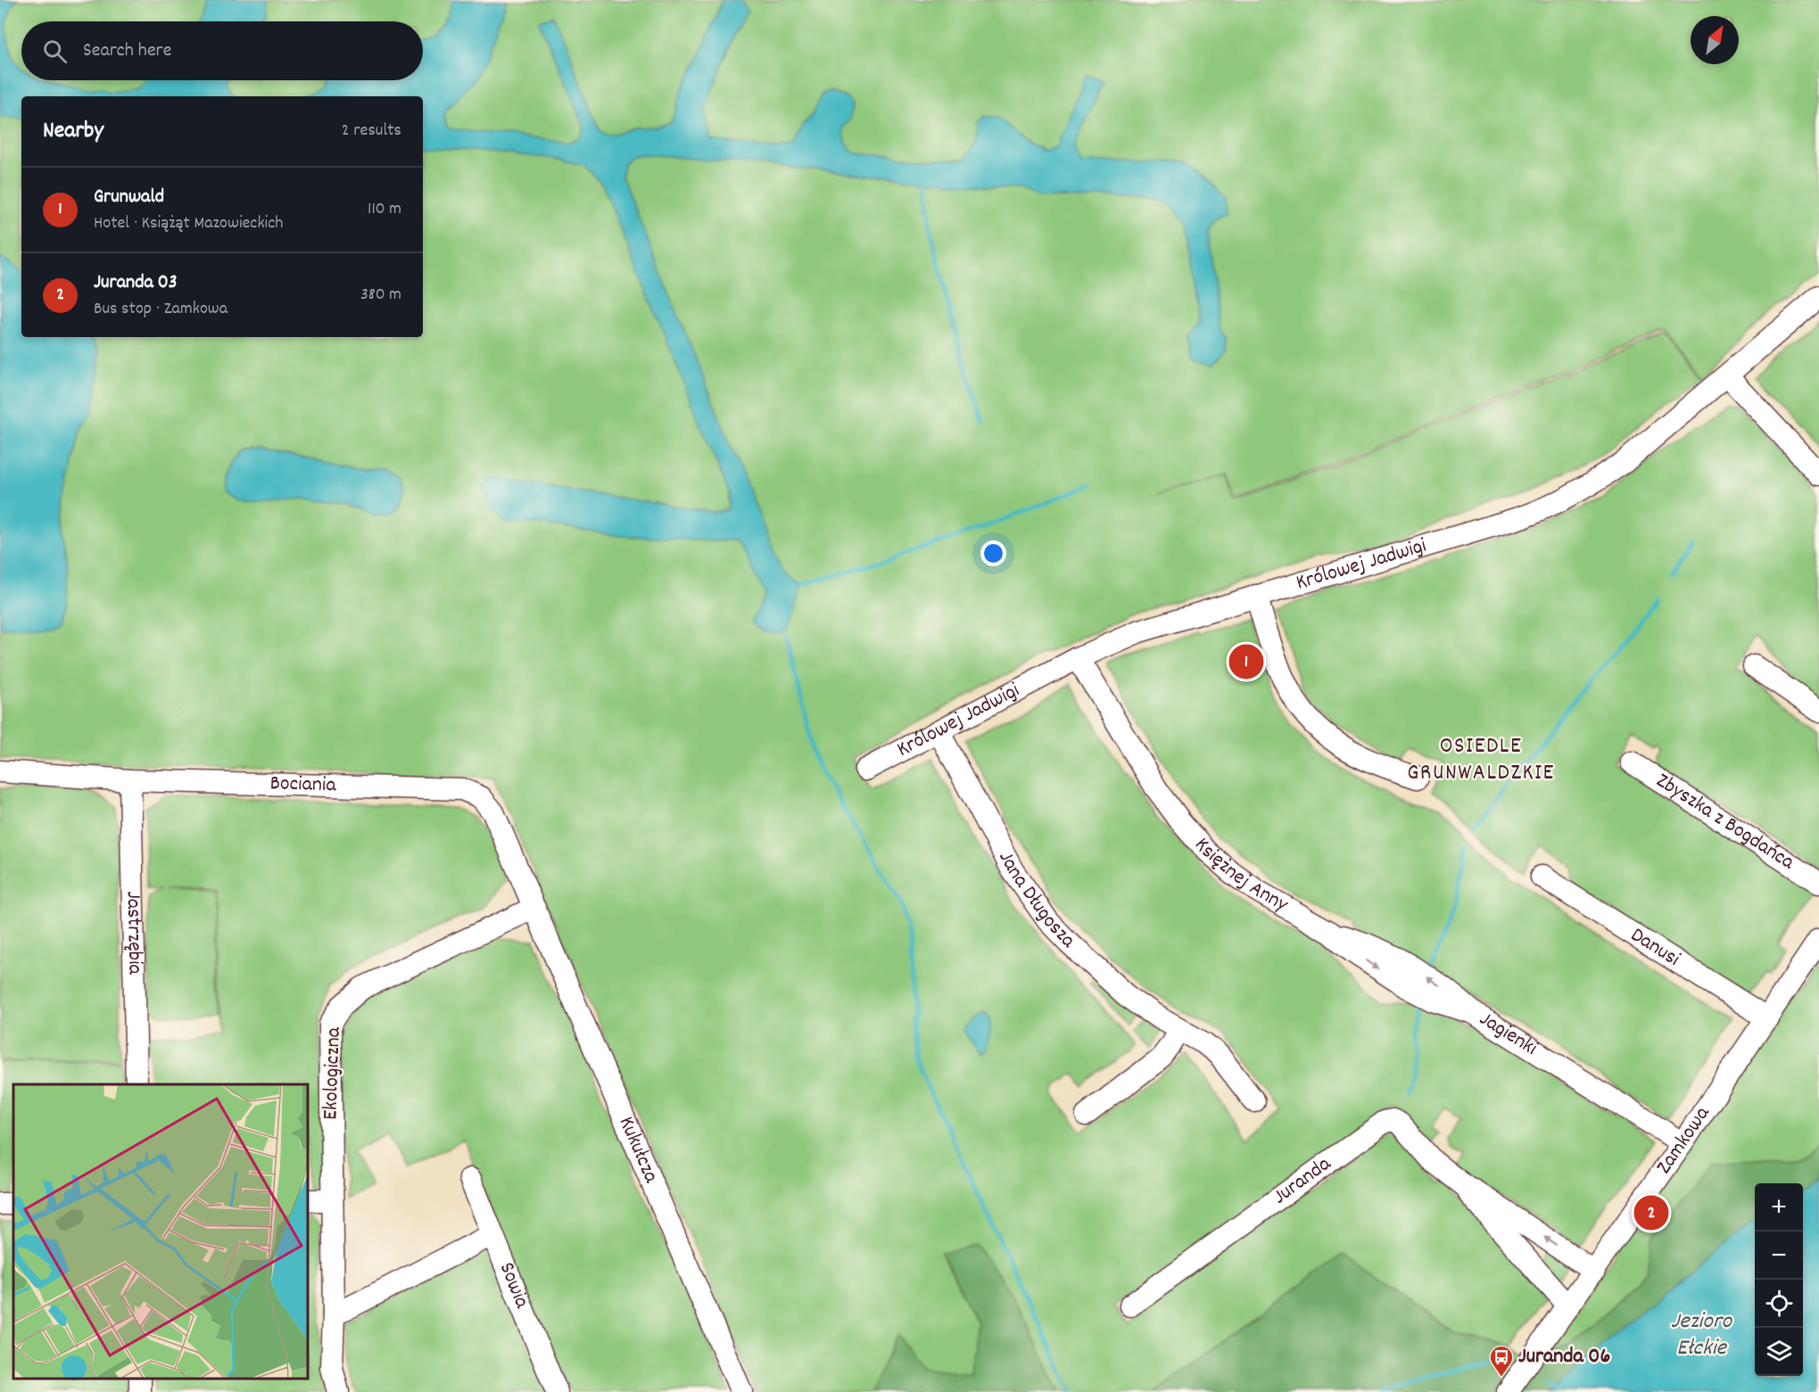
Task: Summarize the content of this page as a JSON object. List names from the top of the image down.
{
  "streets": {
    "street": [
      "Królowej Jadwigi",
      "Bociania",
      "Zbyszka z Bogdańca",
      "Księżnej Anny",
      "Jana Długosza",
      "Jastrzębia",
      "Danusi",
      "Jagienki",
      "Ekologiczna",
      "Zamkowa",
      "Kukułcza",
      "Juranda",
      "Sowia"
    ]
  },
  "crossings": [
    ["Królowej Jadwigi", "Księżnej Anny"],
    ["Królowej Jadwigi", "Jana Długosza"],
    ["Bociania", "Jastrzębia"],
    ["Bociania", "Ekologiczna"],
    ["Bociania", "Kukułcza"],
    ["Księżnej Anny", "Jagienki"],
    ["Danusi", "Zamkowa"],
    ["Jagienki", "Zamkowa"],
    ["Ekologiczna", "Kukułcza"],
    ["Zamkowa", "Juranda"]
  ],
  "districts": ["OSIEDLE GRUNWALDZKIE"],
  "water": ["Jezioro Ełckie"],
  "places": {
    "bus stop": ["Juranda 06"]
  },
  "north": "top right",
  "page": {
    "search": "Search here",
    "heading": ["Nearby", "2 results"],
    "list": [
      {
        "mark": "1",
        "name": "Grunwald",
        "note": "Hotel · Książąt Mazowieckich",
        "value": "110 m"
      },
      {
        "mark": "2",
        "name": "Juranda 03",
        "note": "Bus stop · Zamkowa",
        "value": "380 m"
      }
    ],
    "pins": ["1", "2"],
    "map_buttons": ["+", "−"]
  }
}
